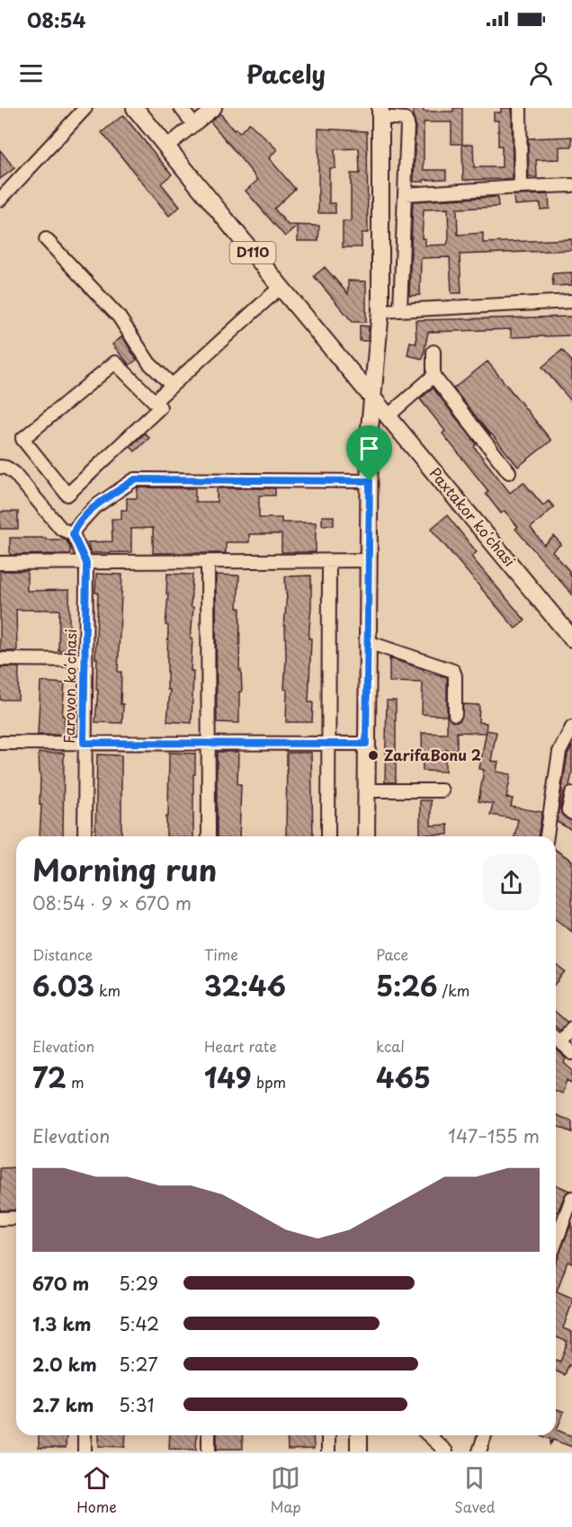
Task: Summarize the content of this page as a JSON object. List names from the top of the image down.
{
  "streets": {
    "main road": ["D110", "Paxtakor koʻchasi"],
    "street": ["Farovon koʻchasi"]
  },
  "crossings": [
    ["D110", "Paxtakor koʻchasi"]
  ],
  "places": ["ZarifaBonu 2"],
  "page": {
    "status": "08:54",
    "header": "Pacely",
    "heading": ["Morning run", "08:54 · 9 × 670 m"],
    "stats": [
      ["Distance", "6.03 km"],
      ["Time", "32:46"],
      ["Pace", "5:26 /km"],
      ["Elevation", "72 m"],
      ["Heart rate", "149 bpm"],
      ["kcal", "465"]
    ],
    "chart": ["Elevation", "147–155 m"],
    "list": [
      {
        "name": "670 m",
        "note": "5:29"
      },
      {
        "name": "1.3 km",
        "note": "5:42"
      },
      {
        "name": "2.0 km",
        "note": "5:27"
      },
      {
        "name": "2.7 km",
        "note": "5:31"
      }
    ],
    "tabs": ["Home", "Map", "Saved"]
  }
}
